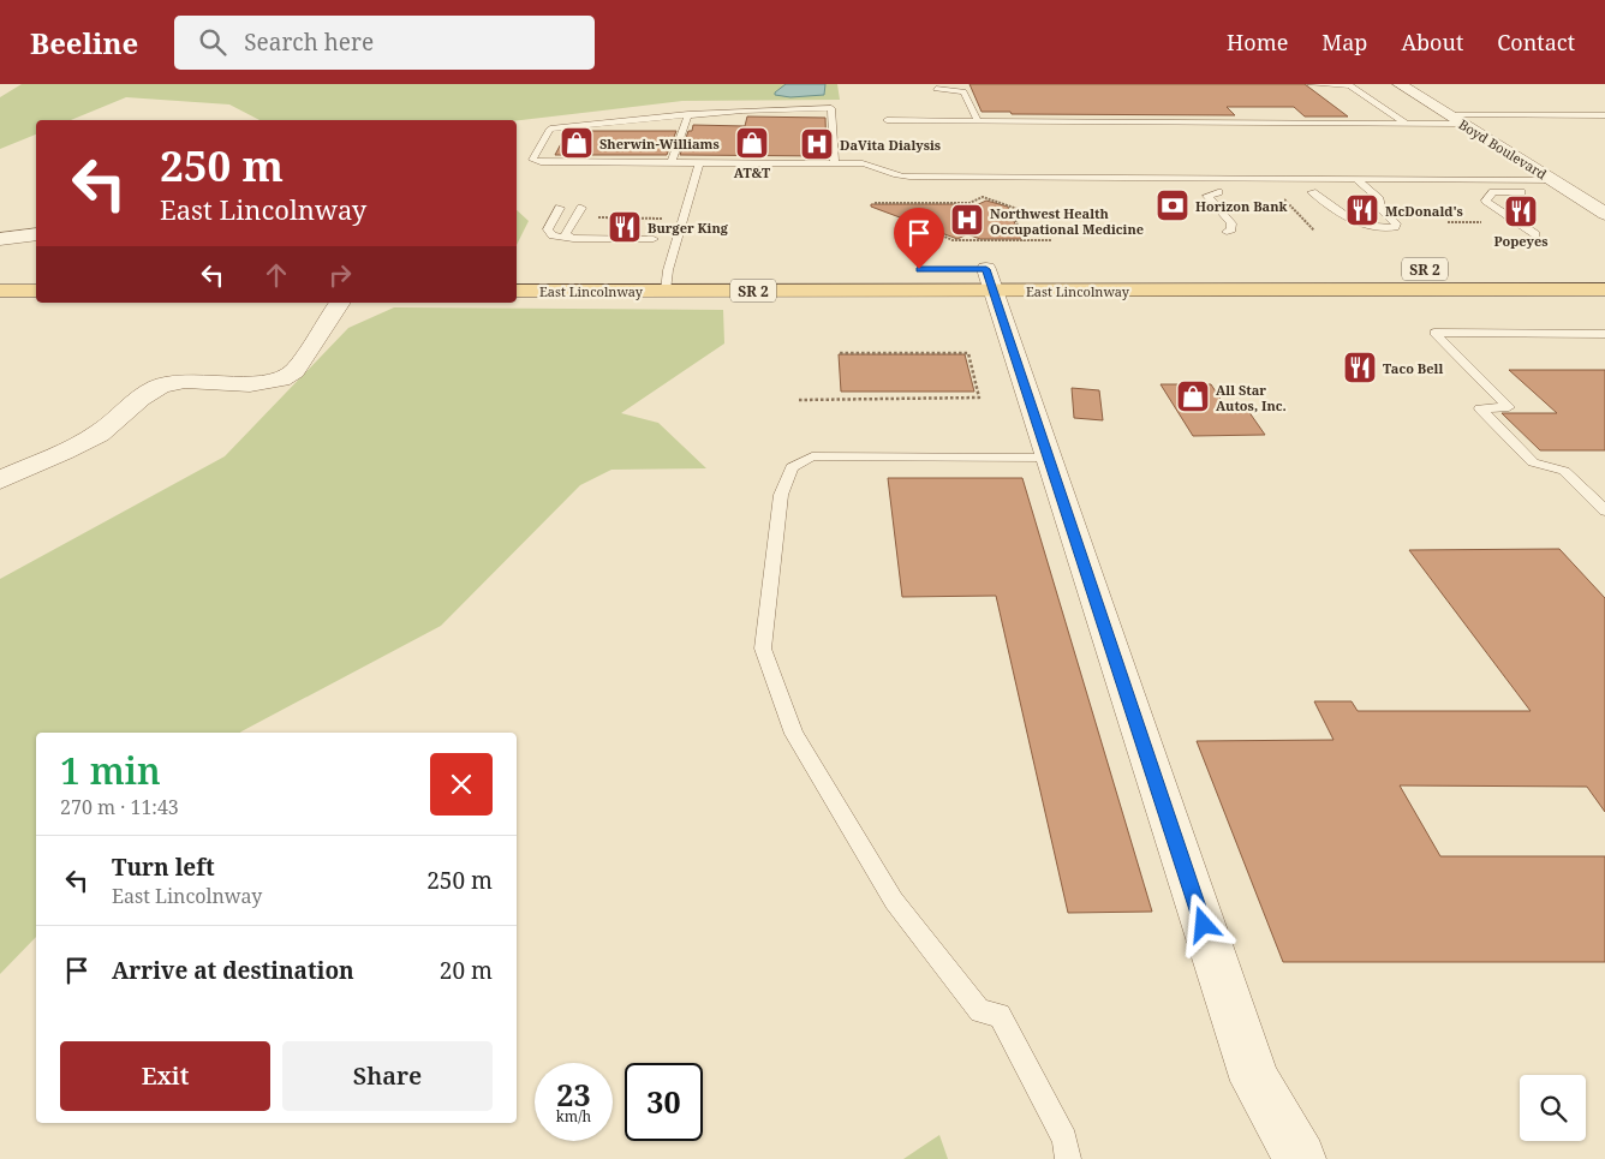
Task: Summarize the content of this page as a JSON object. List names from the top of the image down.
{
  "streets": {
    "main road": ["SR 2", "East Lincolnway"],
    "street": ["Boyd Boulevard"]
  },
  "places": {
    "shop": ["Sherwin-Williams", "AT&T", "All Star Autos, Inc."],
    "hospital": ["DaVita Dialysis", "Northwest Health Occupational Medicine"],
    "bank": ["Horizon Bank"],
    "restaurant": [
      "McDonald's",
      "Popeyes",
      "Burger King",
      "Taco Bell"
    ]
  },
  "page": {
    "header": "Beeline",
    "search": "Search here",
    "nav": [
      "Home",
      "Map",
      "About",
      "Contact"
    ],
    "turn": ["250 m", "East Lincolnway"],
    "heading": ["1 min", "270 m · 11:43"],
    "list": [
      {
        "name": "Turn left",
        "note": "East Lincolnway",
        "value": "250 m"
      },
      {
        "name": "Arrive at destination",
        "value": "20 m"
      }
    ],
    "buttons": ["Exit", "Share"],
    "speed": "23 km/h",
    "limit": "30"
  }
}
